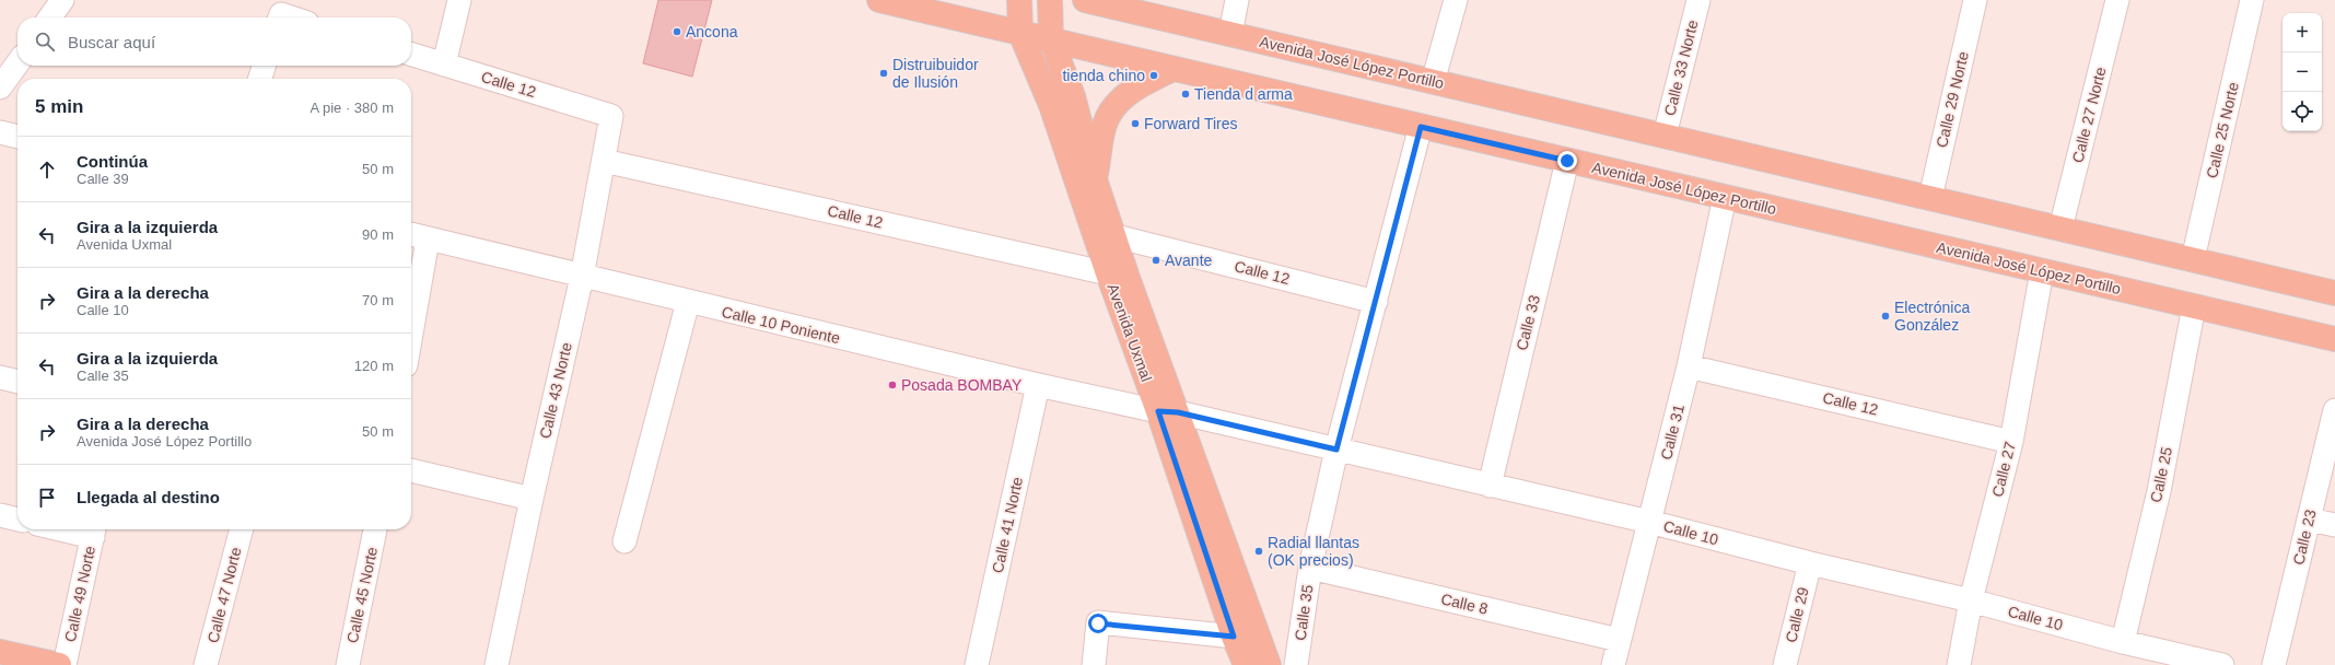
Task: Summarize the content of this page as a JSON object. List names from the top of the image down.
{
  "streets": {
    "main road": ["Avenida José López Portillo", "Avenida Uxmal"],
    "street": [
      "Calle 33 Norte",
      "Calle 12",
      "Calle 29 Norte",
      "Calle 27 Norte",
      "Calle 25 Norte",
      "Calle 33",
      "Calle 10 Poniente",
      "Calle 43 Norte",
      "Calle 31",
      "Calle 27",
      "Calle 25",
      "Calle 41 Norte",
      "Calle 10",
      "Calle 23",
      "Calle 49 Norte",
      "Calle 47 Norte",
      "Calle 45 Norte",
      "Calle 8",
      "Calle 35",
      "Calle 29"
    ]
  },
  "crossings": [
    ["Avenida José López Portillo", "Calle 33 Norte"],
    ["Avenida José López Portillo", "Calle 29 Norte"],
    ["Avenida José López Portillo", "Calle 27 Norte"],
    ["Avenida José López Portillo", "Calle 25 Norte"],
    ["Avenida José López Portillo", "Calle 33"],
    ["Avenida José López Portillo", "Avenida Uxmal"],
    ["Avenida José López Portillo", "Calle 31"],
    ["Avenida José López Portillo", "Calle 27"],
    ["Avenida José López Portillo", "Calle 25"],
    ["Avenida José López Portillo", "Calle 35"],
    ["Calle 12", "Avenida Uxmal"],
    ["Calle 12", "Calle 43 Norte"],
    ["Calle 12", "Calle 31"],
    ["Calle 12", "Calle 27"],
    ["Calle 12", "Calle 35"],
    ["Calle 33", "Calle 10"],
    ["Calle 10 Poniente", "Avenida Uxmal"],
    ["Calle 10 Poniente", "Calle 43 Norte"],
    ["Calle 10 Poniente", "Calle 41 Norte"],
    ["Calle 10 Poniente", "Calle 10"],
    ["Avenida Uxmal", "Calle 10"],
    ["Calle 31", "Calle 10"],
    ["Calle 31", "Calle 8"],
    ["Calle 27", "Calle 10"],
    ["Calle 25", "Calle 10"],
    ["Calle 10", "Calle 35"],
    ["Calle 10", "Calle 29"],
    ["Calle 8", "Calle 35"]
  ],
  "places": [
    "Ancona",
    "Distruibuidor de Ilusión",
    "tienda chino",
    "Tienda d arma",
    "Forward Tires",
    "Avante",
    "Electrónica González",
    "Posada BOMBAY",
    "Radial llantas (OK precios)"
  ],
  "page": {
    "map_buttons": ["+", "−"],
    "search": "Buscar aquí",
    "heading": ["5 min", "A pie · 380 m"],
    "list": [
      ["Continúa", "Calle 39", "50 m"],
      ["Gira a la izquierda", "Avenida Uxmal", "90 m"],
      ["Gira a la derecha", "Calle 10", "70 m"],
      ["Gira a la izquierda", "Calle 35", "120 m"],
      ["Gira a la derecha", "Avenida José López Portillo", "50 m"],
      "Llegada al destino"
    ]
  }
}
